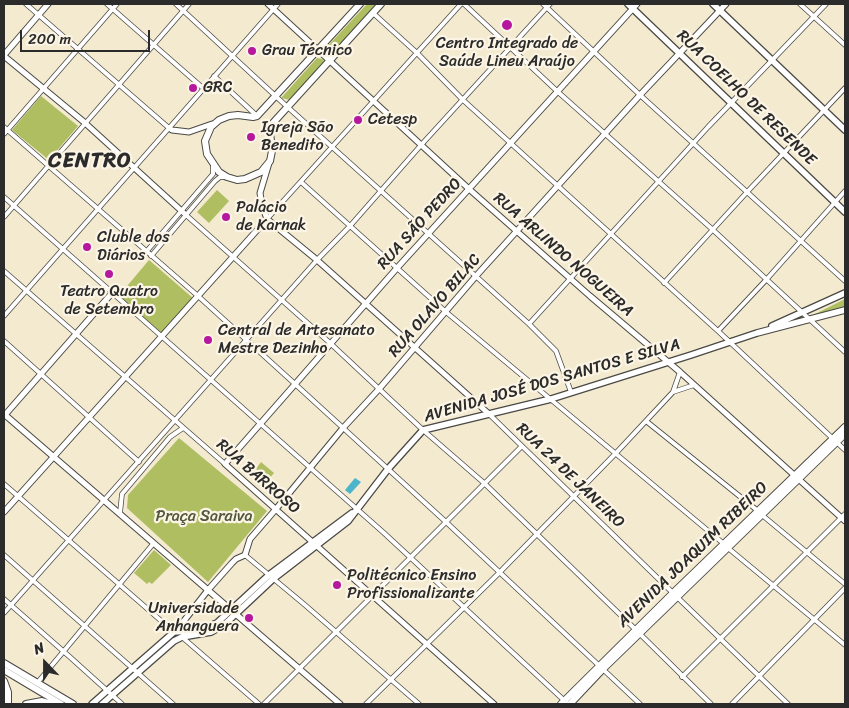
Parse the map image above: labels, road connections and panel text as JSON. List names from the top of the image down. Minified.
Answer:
{"streets":{"main road":["RUA COELHO DE RESENDE","AVENIDA JOSÉ DOS SANTOS E SILVA","AVENIDA JOAQUIM RIBEIRO"],"street":["RUA SÃO PEDRO","RUA ARLINDO NOGUEIRA","RUA OLAVO BILAC","RUA 24 DE JANEIRO","RUA BARROSO"]},"crossings":[["RUA COELHO DE RESENDE","RUA SÃO PEDRO"],["RUA COELHO DE RESENDE","RUA OLAVO BILAC"],["RUA SÃO PEDRO","RUA ARLINDO NOGUEIRA"],["RUA SÃO PEDRO","RUA 24 DE JANEIRO"],["RUA SÃO PEDRO","RUA BARROSO"],["RUA ARLINDO NOGUEIRA","RUA OLAVO BILAC"],["RUA ARLINDO NOGUEIRA","AVENIDA JOSÉ DOS SANTOS E SILVA"],["RUA ARLINDO NOGUEIRA","AVENIDA JOAQUIM RIBEIRO"],["RUA OLAVO BILAC","AVENIDA JOSÉ DOS SANTOS E SILVA"],["RUA OLAVO BILAC","RUA 24 DE JANEIRO"],["RUA OLAVO BILAC","RUA BARROSO"],["AVENIDA JOSÉ DOS SANTOS E SILVA","RUA 24 DE JANEIRO"],["AVENIDA JOSÉ DOS SANTOS E SILVA","RUA BARROSO"],["RUA 24 DE JANEIRO","AVENIDA JOAQUIM RIBEIRO"]],"districts":["CENTRO"],"parks":["Praça Saraiva"],"places":["Centro Integrado de Saúde Lineu Araújo","Grau Técnico","GRC","Cetesp","Igreja São Benedito","Palácio de Karnak","Cluble dos Diários","Teatro Quatro de Setembro","Central de Artesanato Mestre Dezinho","Politécnico Ensino Profissionalizante","Universidade Anhanguera"],"scale_bar":"200 m","north":"top"}
